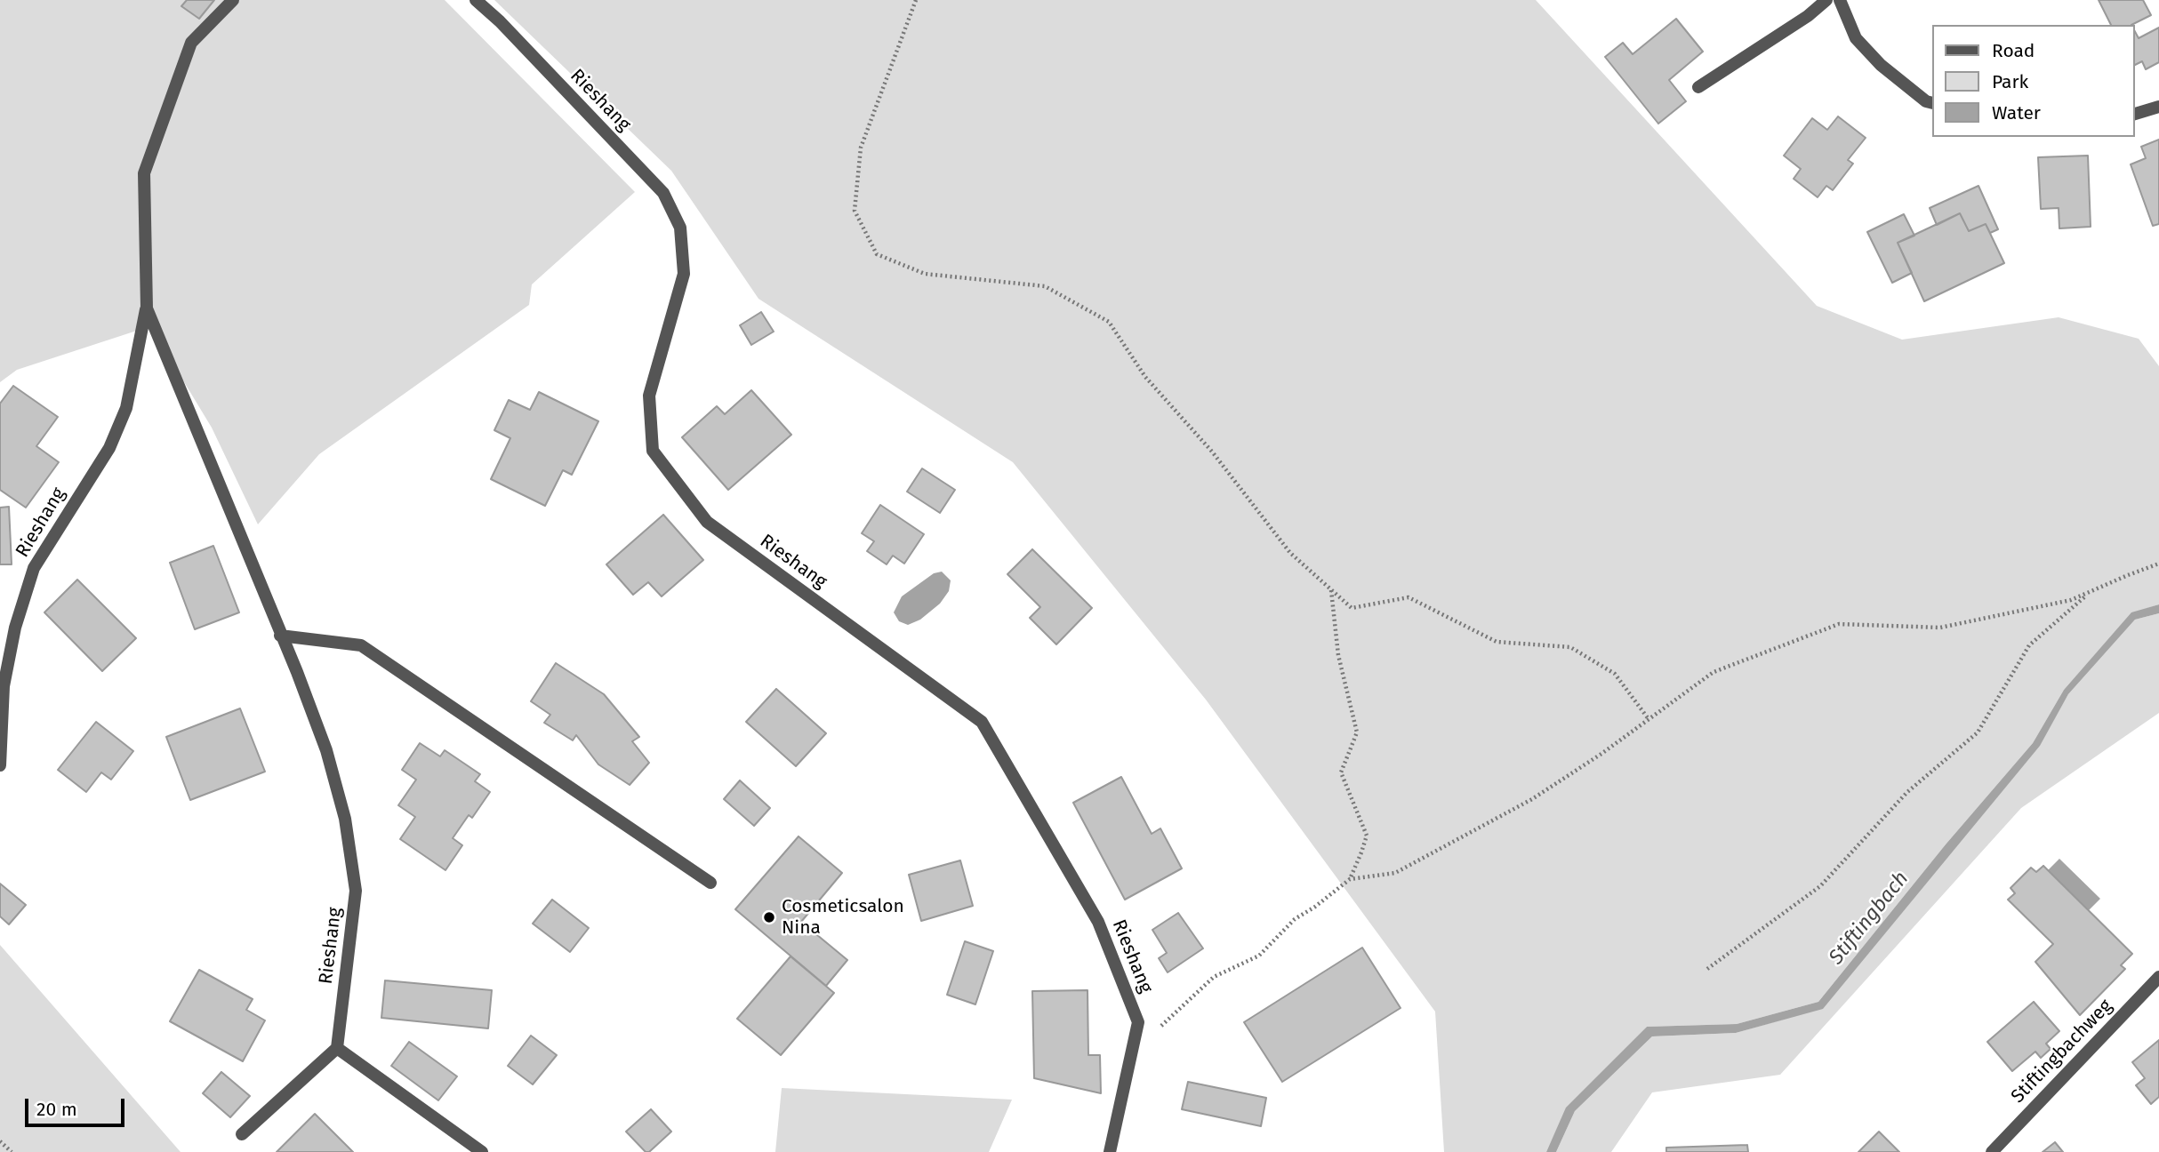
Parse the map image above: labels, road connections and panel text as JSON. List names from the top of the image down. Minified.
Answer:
{"streets":{"street":["Rieshang","Stiftingbachweg"]},"water":["Stiftingbach"],"places":["Cosmeticsalon Nina"],"legend":["Road","Park","Water"],"scale_bar":"20 m"}
